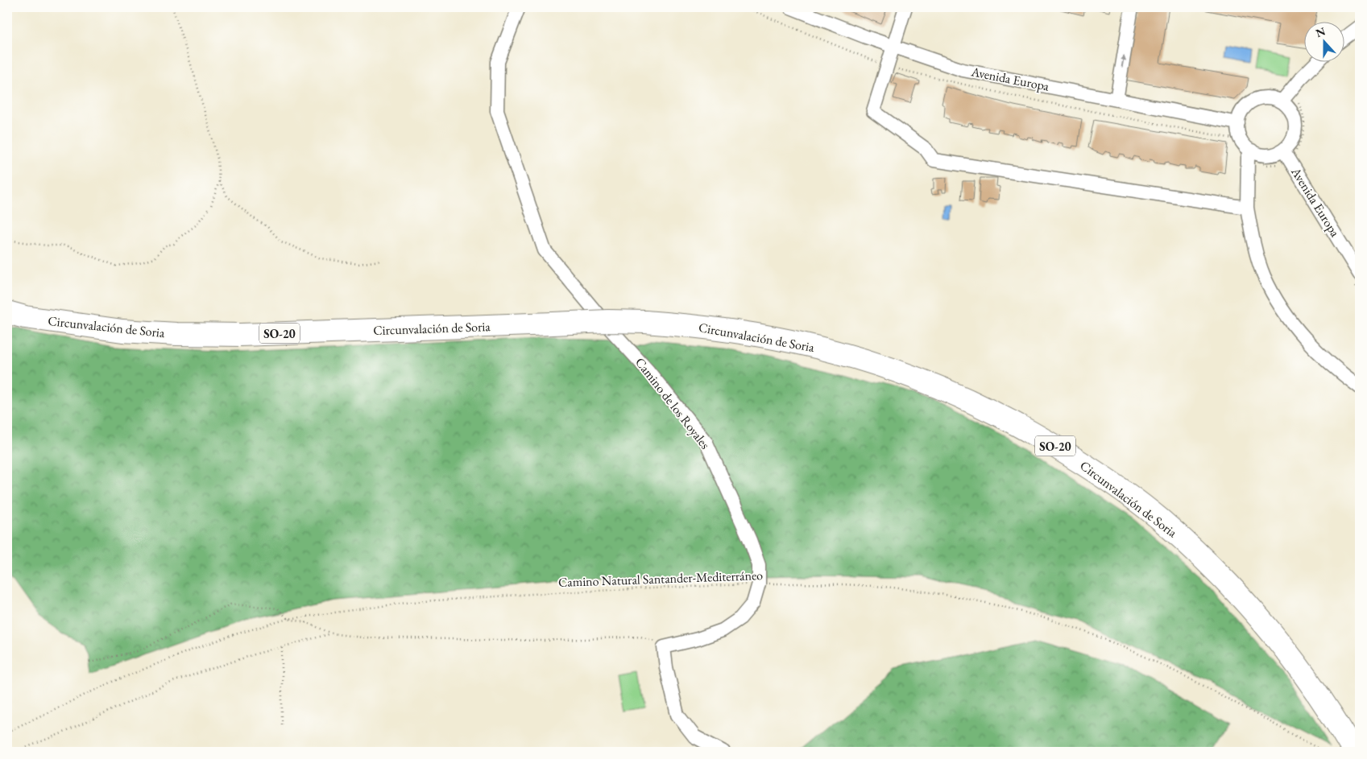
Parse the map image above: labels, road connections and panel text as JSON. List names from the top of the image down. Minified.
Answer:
{"streets":{"highway":["Circunvalación de Soria","SO-20"],"street":["Avenida Europa","Camino de los Royales"],"path":["Camino Natural Santander-Mediterráneo"]},"crossings":[["Camino de los Royales","Camino Natural Santander-Mediterráneo"]],"north":"top"}
